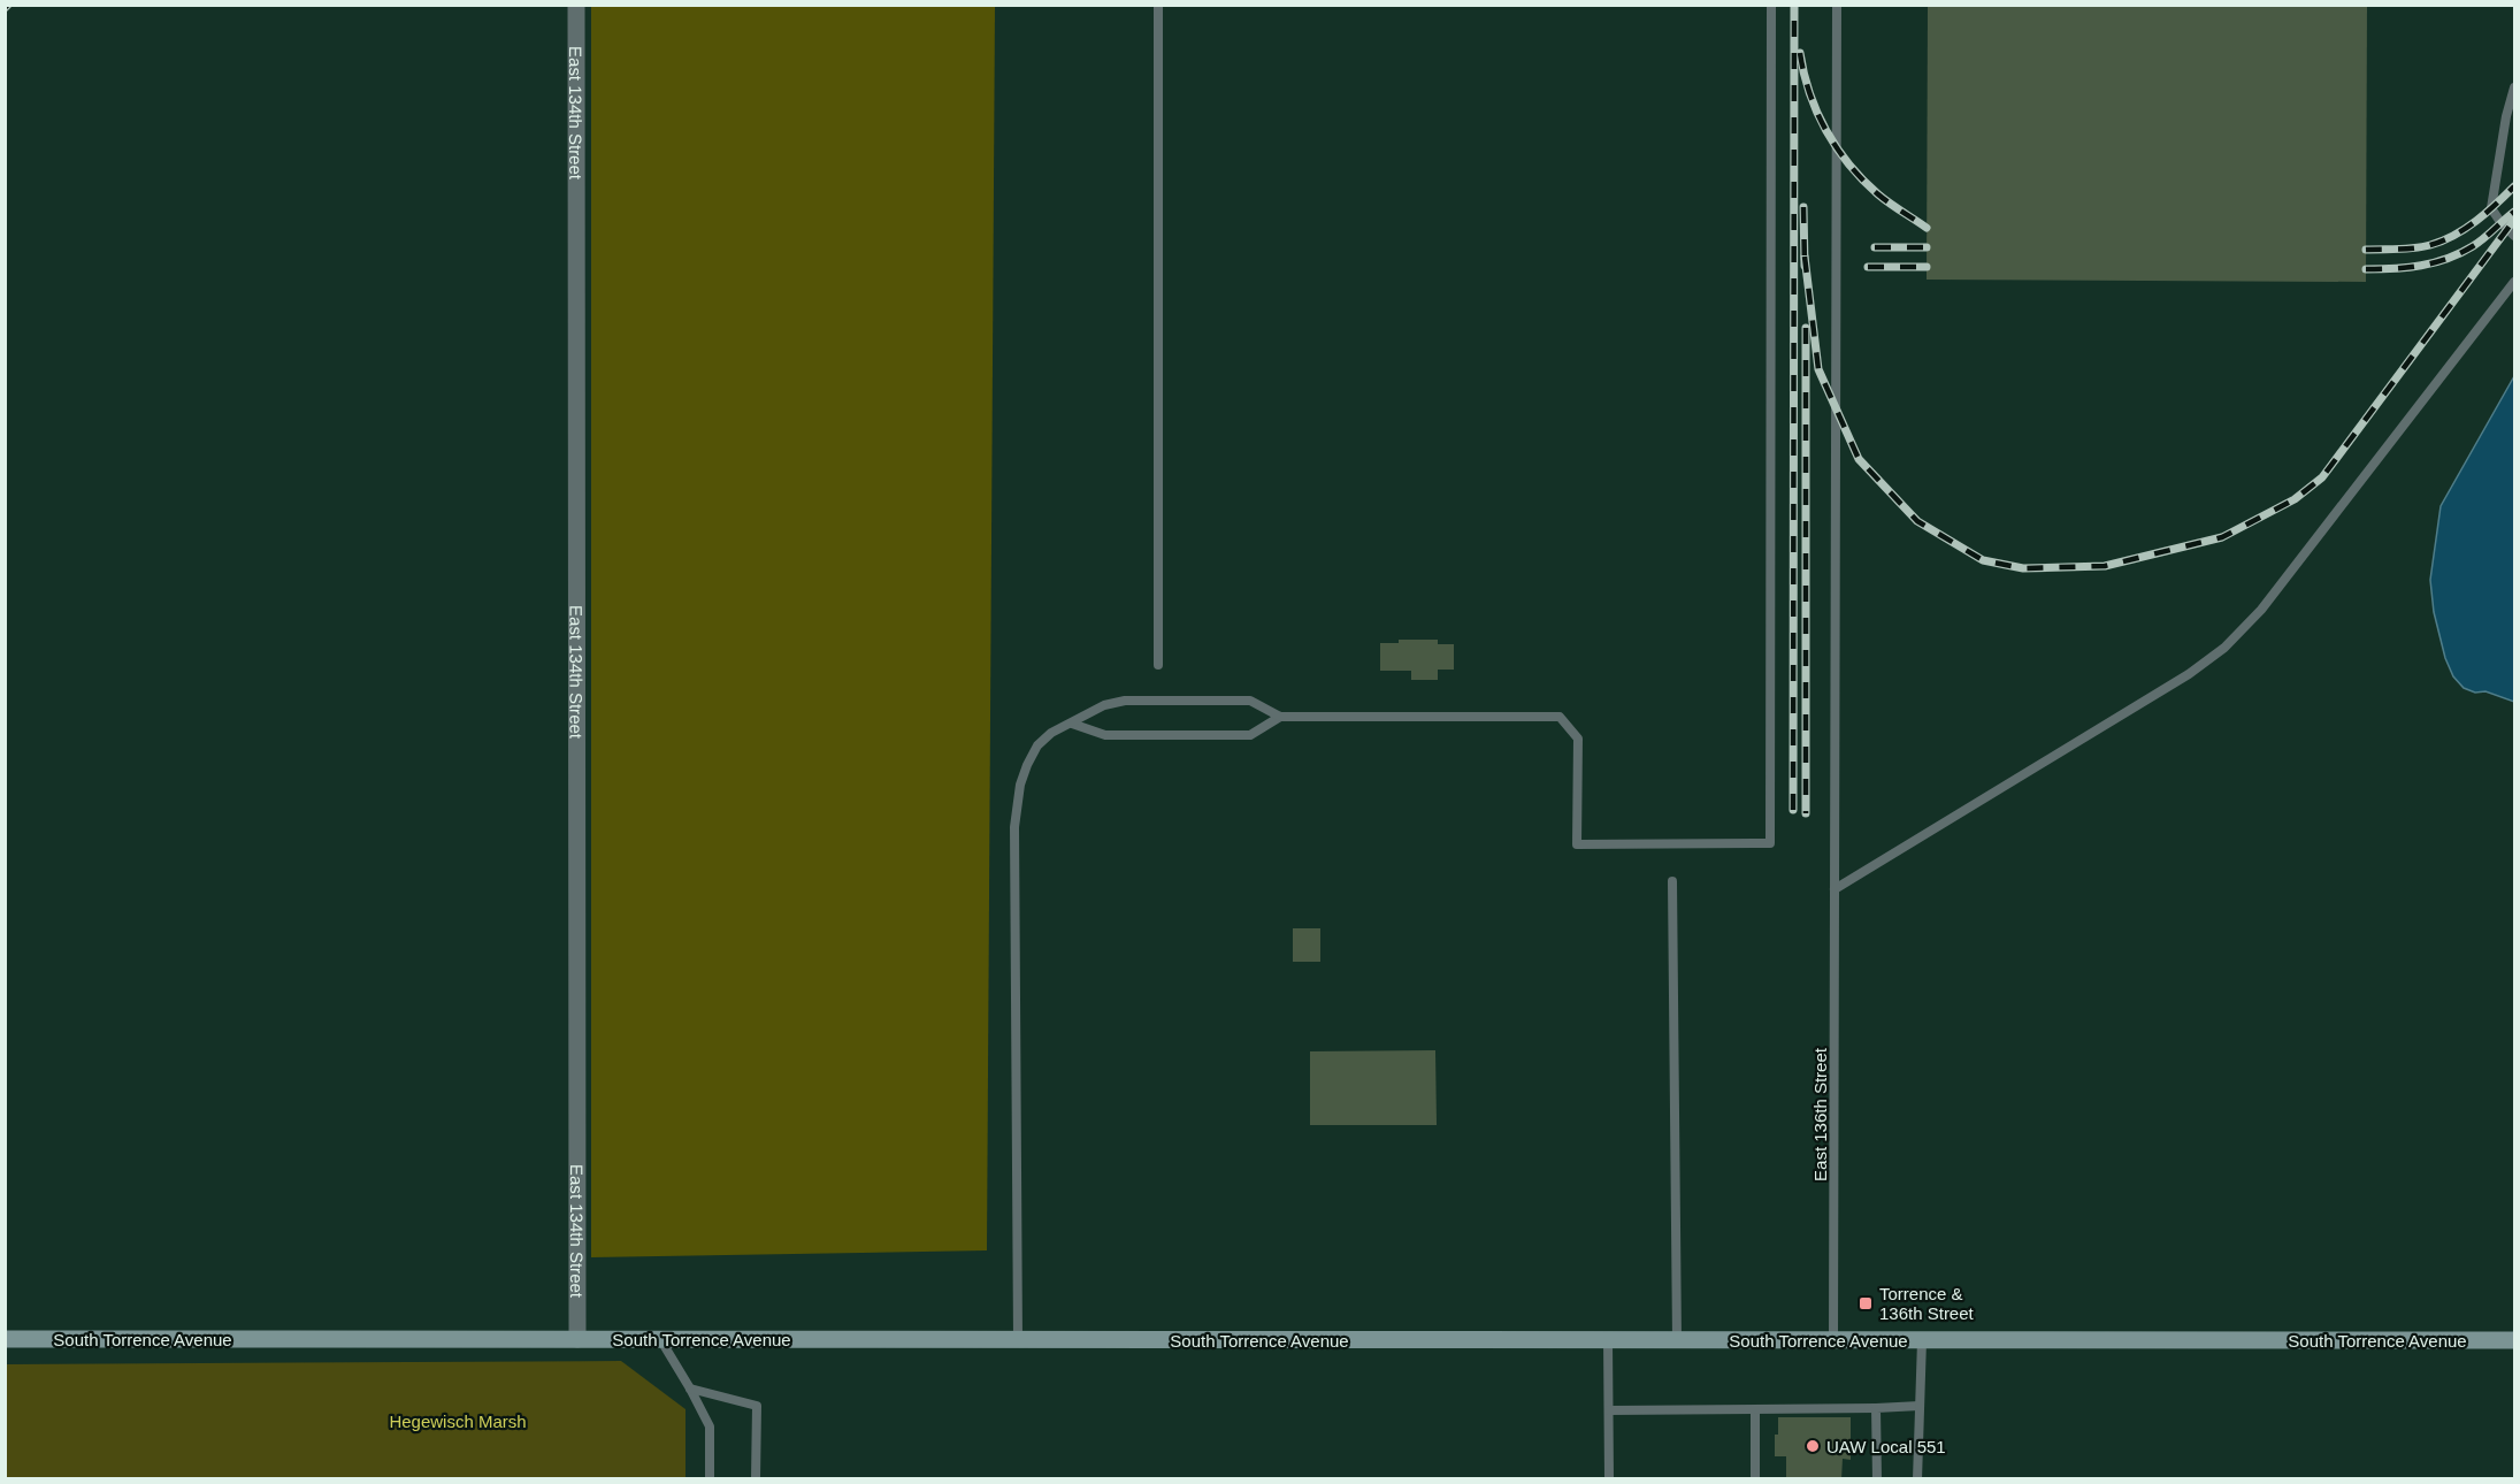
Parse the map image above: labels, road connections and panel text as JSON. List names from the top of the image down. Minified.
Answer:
{"streets":{"main road":["South Torrence Avenue"],"street":["East 134th Street"],"lane":["East 136th Street"]},"crossings":[["East 134th Street","South Torrence Avenue"],["East 136th Street","South Torrence Avenue"]],"parks":["Hegewisch Marsh"],"places":{"transit":["Torrence & 136th Street"],"other":["UAW Local 551"]}}
